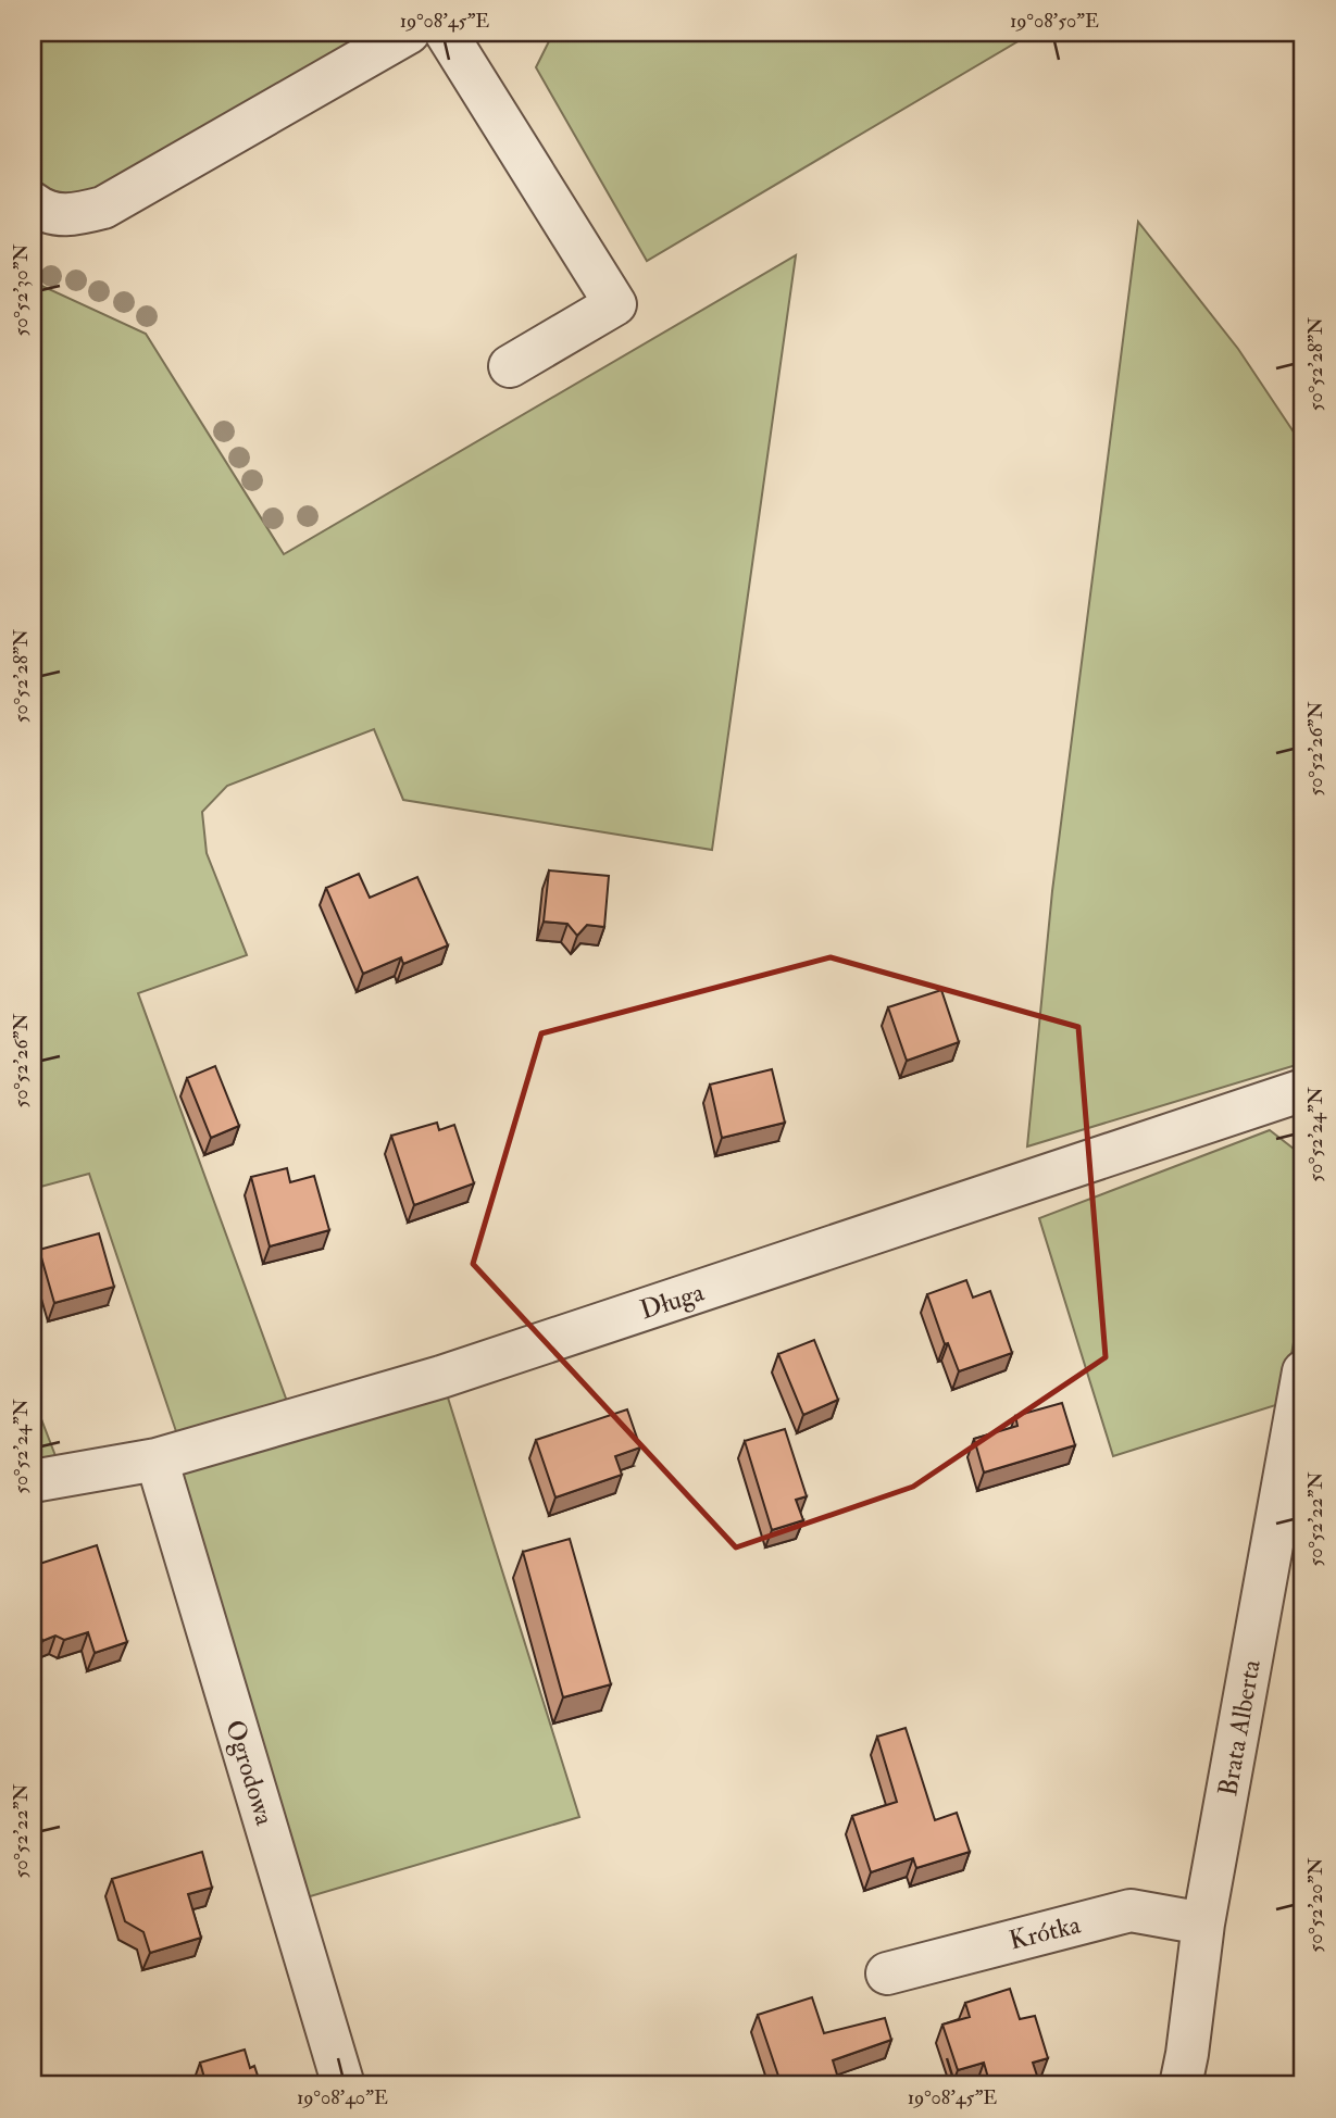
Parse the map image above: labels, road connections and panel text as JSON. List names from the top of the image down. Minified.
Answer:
{"streets":{"street":["Długa","Brata Alberta","Ogrodowa","Krótka"]},"crossings":[["Długa","Ogrodowa"],["Brata Alberta","Krótka"]],"coordinates":["19°08'45\"E","19°08'50\"E","50°52'30\"N","50°52'28\"N","50°52'26\"N","50°52'24\"N","50°52'22\"N","50°52'20\"N","19°08'40\"E"]}
